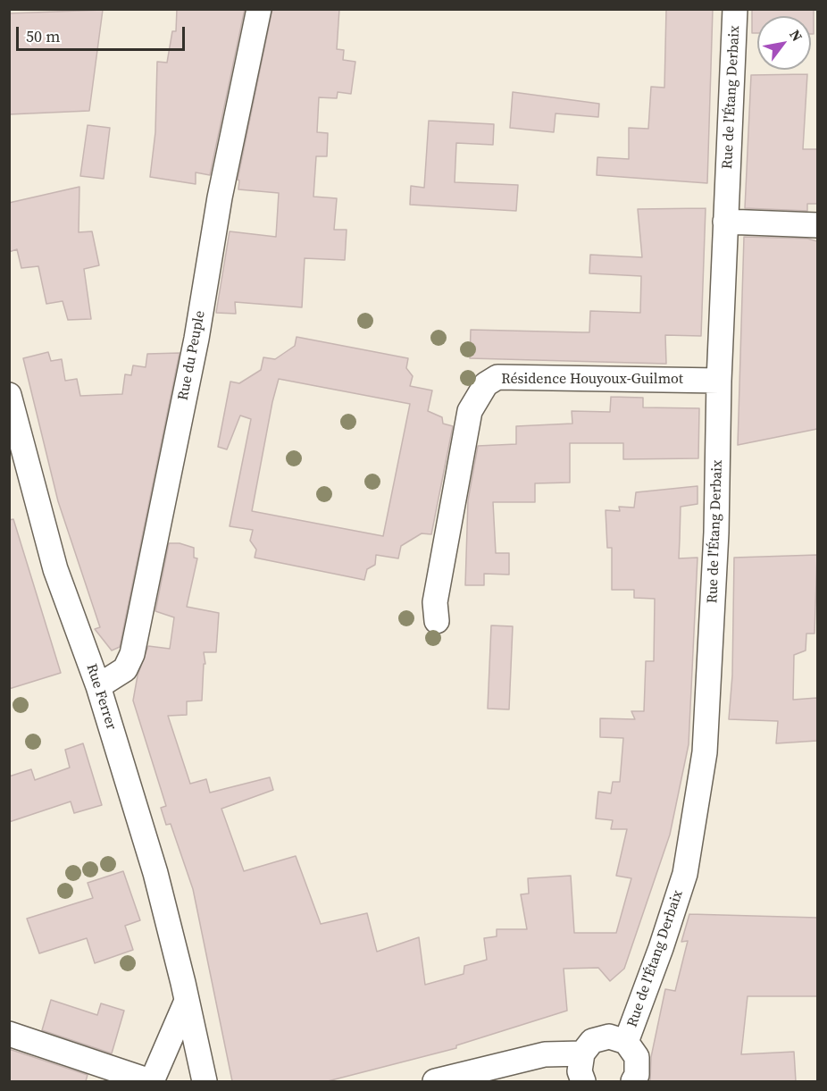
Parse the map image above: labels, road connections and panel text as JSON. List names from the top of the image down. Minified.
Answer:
{"streets":{"street":["Rue de l'Étang Derbaix","Rue du Peuple","Résidence Houyoux-Guilmot","Rue Ferrer"]},"crossings":[["Rue de l'Étang Derbaix","Résidence Houyoux-Guilmot"],["Rue du Peuple","Rue Ferrer"]],"scale_bar":"50 m","north":"top right"}
